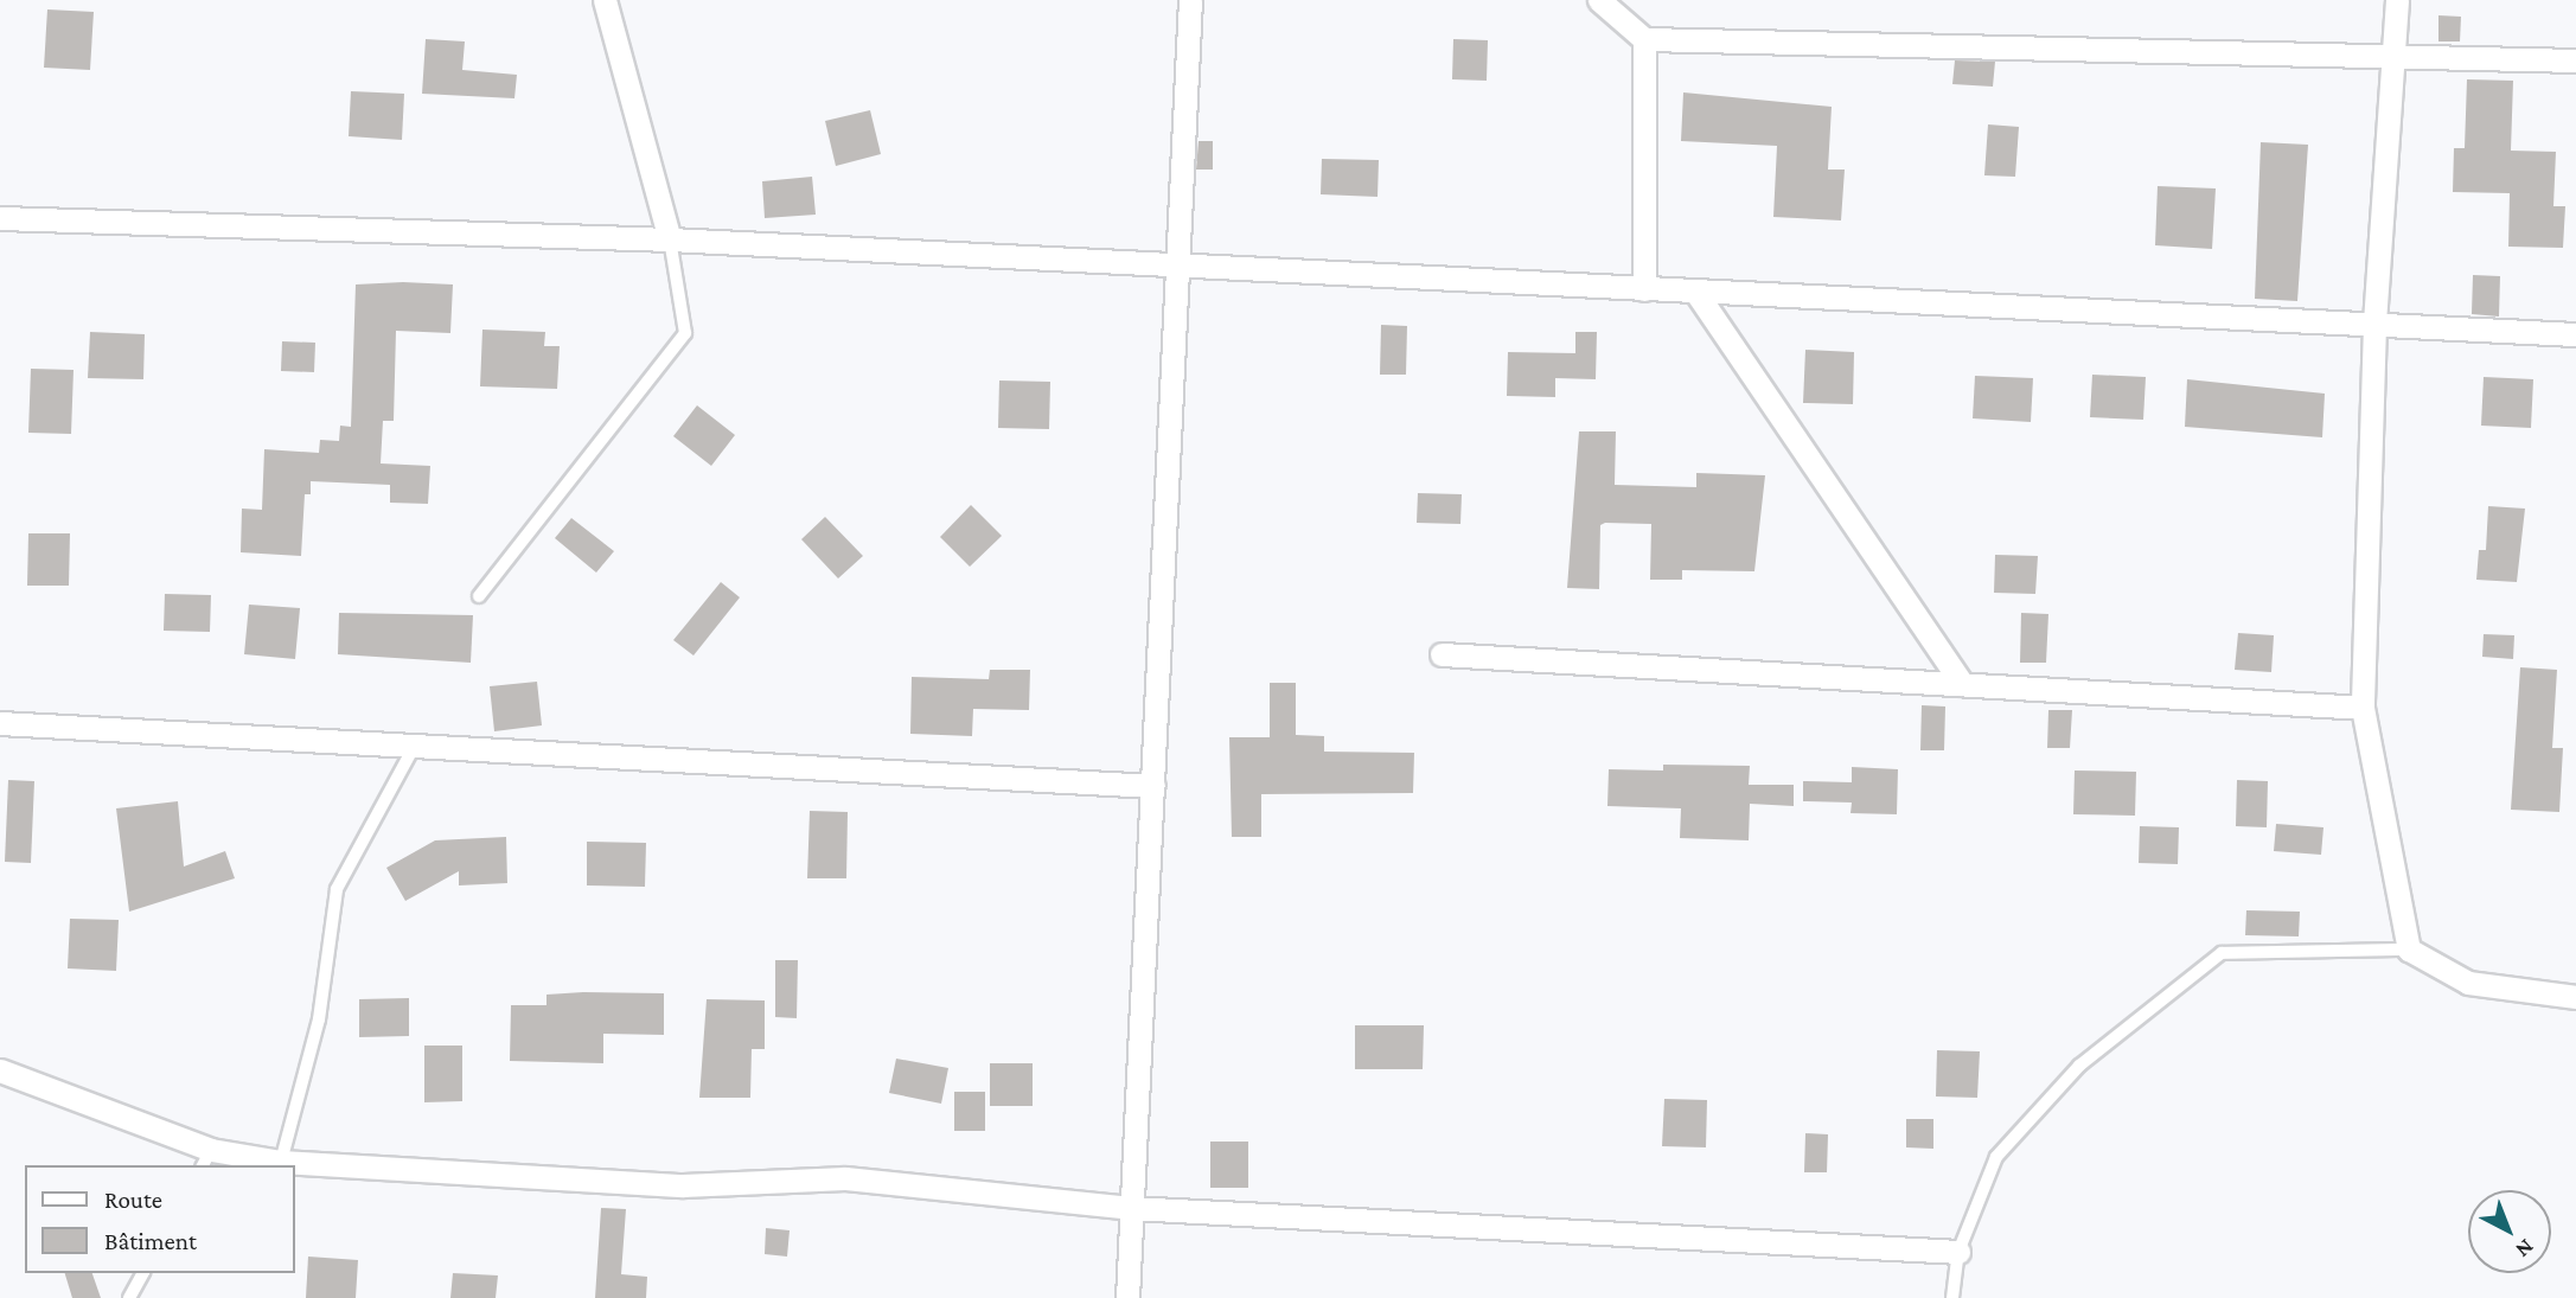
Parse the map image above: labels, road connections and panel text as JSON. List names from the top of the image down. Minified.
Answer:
{"legend":["Route","Bâtiment"],"north":"bottom right"}
